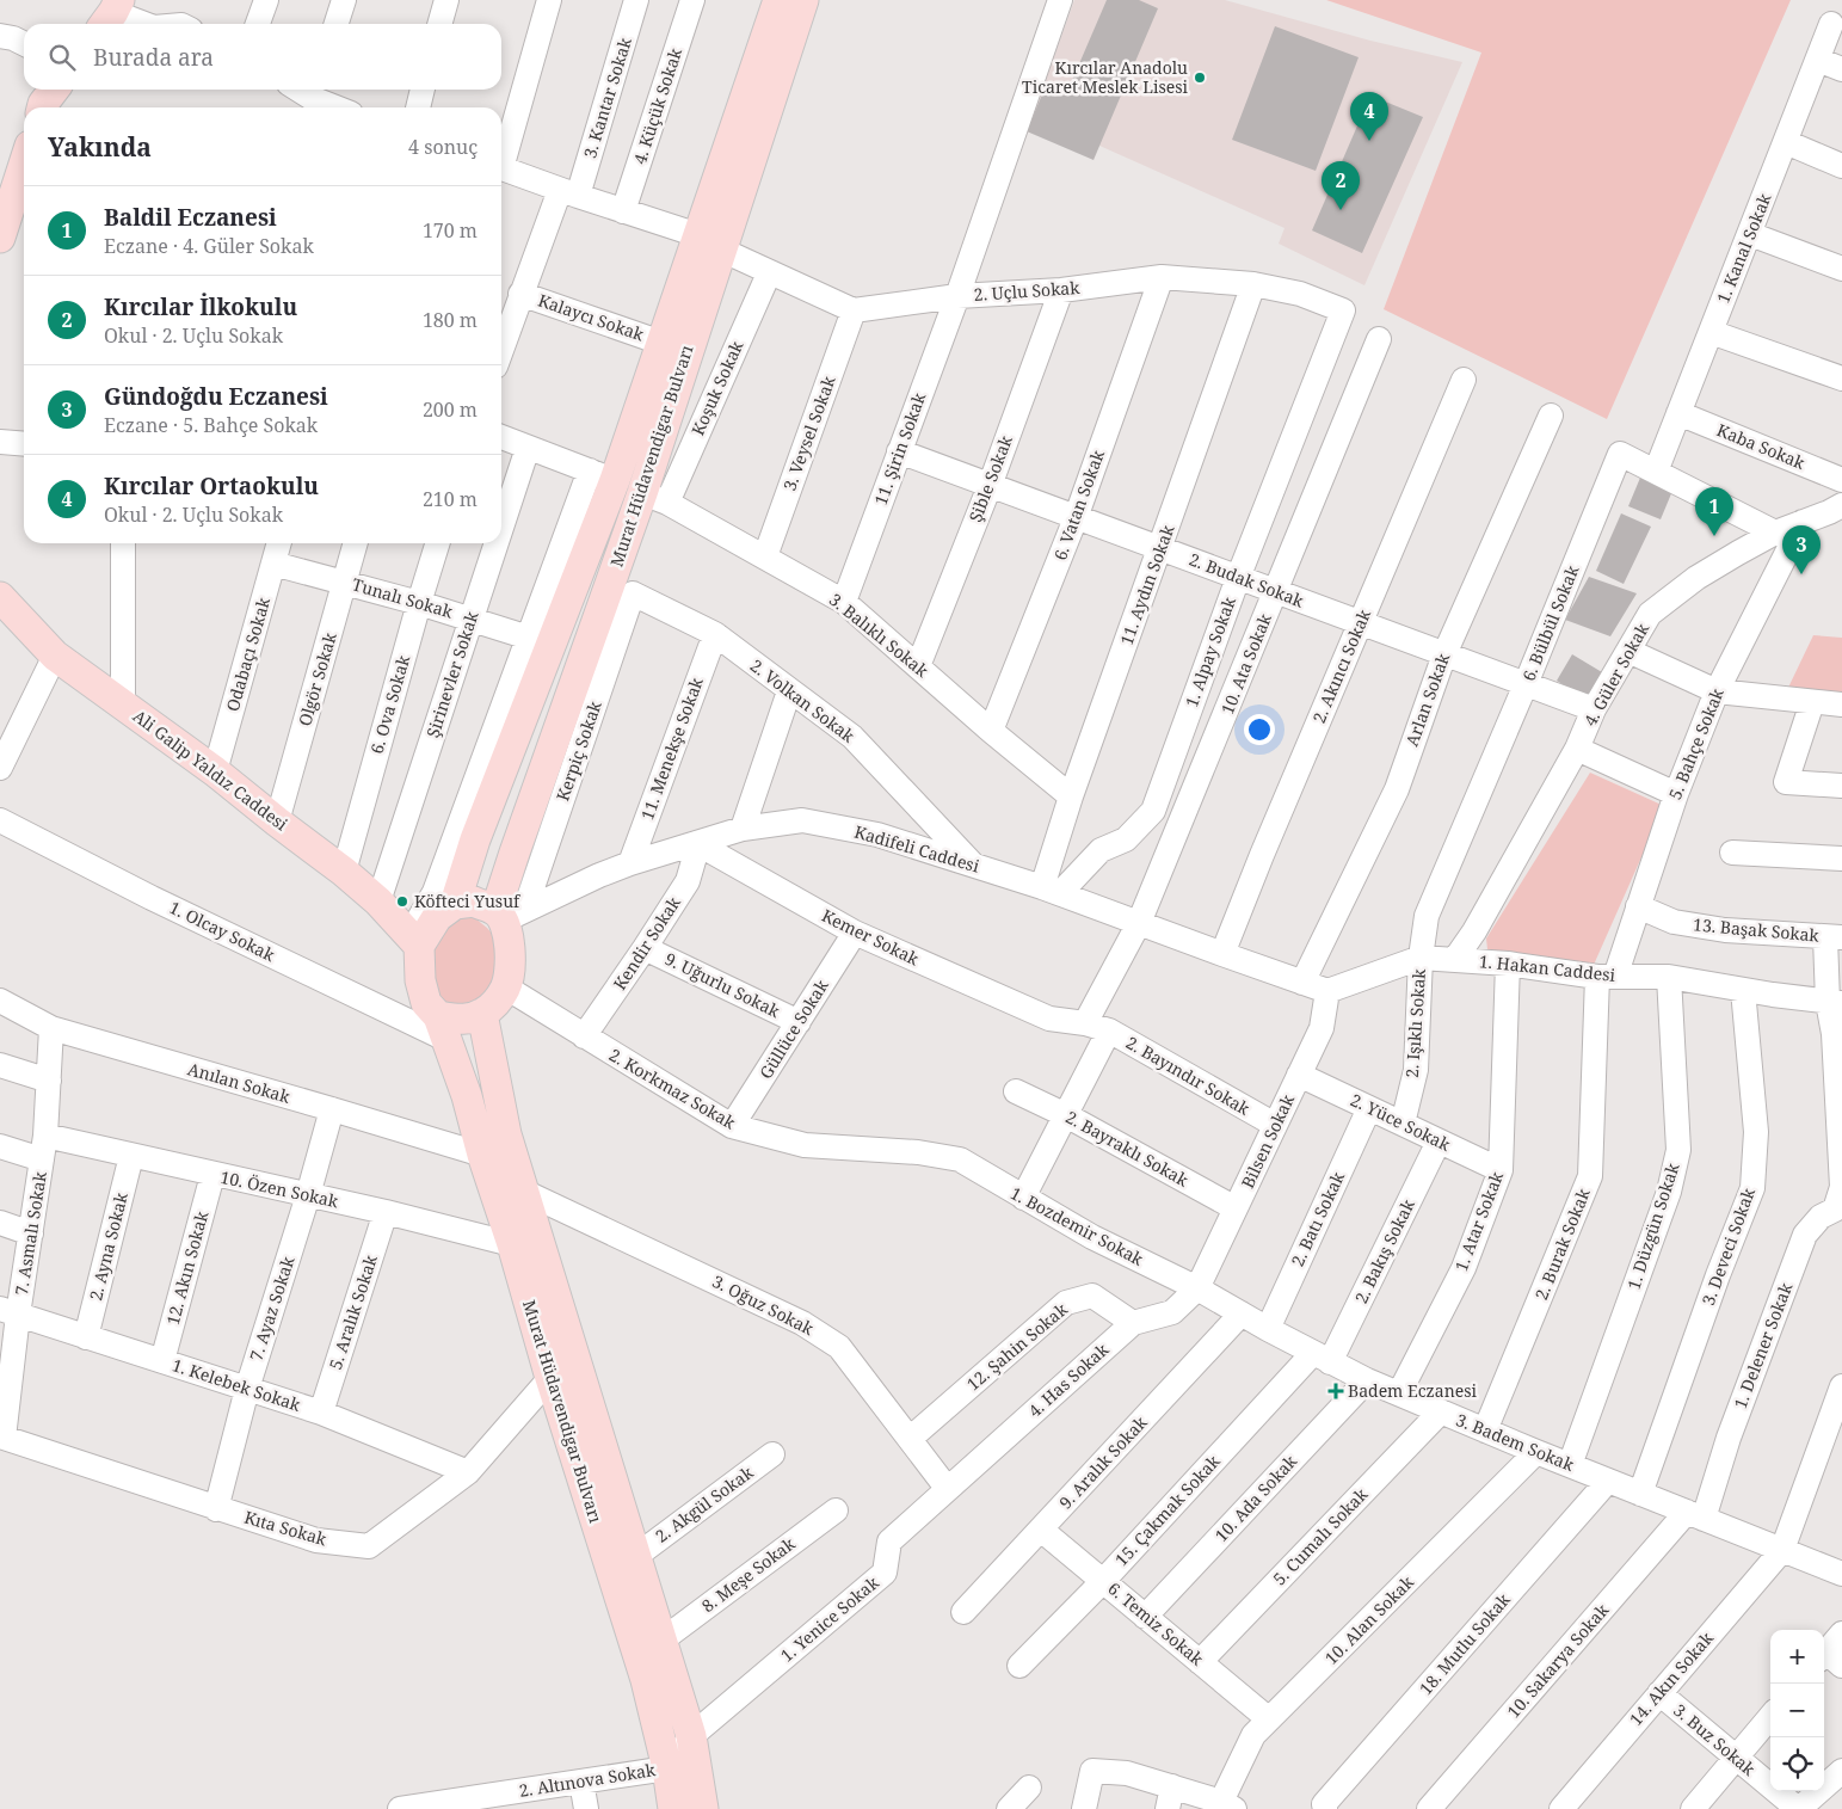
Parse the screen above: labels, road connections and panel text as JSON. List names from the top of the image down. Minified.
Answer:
{"streets":{"main road":["Murat Hüdavendigar Bulvarı","Ali Galip Yaldız Caddesi"],"street":["3. Kantar Sokak","4. Küçük Sokak","1. Kanal Sokak","2. Uçlu Sokak","Kalaycı Sokak","Koşuk Sokak","3. Veysel Sokak","Kaba Sokak","11. Şirin Sokak","Şible Sokak","6. Vatan Sokak","2. Budak Sokak","11. Aydın Sokak","Tunalı Sokak","6. Bülbül Sokak","3. Balıklı Sokak","1. Alpay Sokak","Odabaçı Sokak","10. Ata Sokak","2. Akıncı Sokak","Şirinevler Sokak","4. Güler Sokak","Olgör Sokak","Arlan Sokak","2. Volkan Sokak","6. Ova Sokak","5. Bahçe Sokak","11. Menekşe Sokak","Kerpiç Sokak","Kadifeli Caddesi","13. Başak Sokak","1. Olcay Sokak","Kemer Sokak","Kendir Sokak","1. Hakan Caddesi","9. Uğurlu Sokak","2. Işıklı Sokak","Güllüce Sokak","2. Bayındır Sokak","Anılan Sokak","2. Korkmaz Sokak","2. Yüce Sokak","Bilsen Sokak","2. Bayraklı Sokak","10. Özen Sokak","2. Batı Sokak","1. Atar Sokak","1. Bozdemir Sokak","1. Düzgün Sokak","7. Asmalı Sokak","2. Burak Sokak","2. Ayna Sokak","3. Deveci Sokak","2. Bakış Sokak","12. Akın Sokak","3. Oğuz Sokak","7. Ayaz Sokak","5. Aralık Sokak","1. Delener Sokak","12. Şahin Sokak","4. Has Sokak","1. Kelebek Sokak","3. Badem Sokak","9. Aralık Sokak","10. Ada Sokak","2. Akgül Sokak","15. Çakmak Sokak","Kıta Sokak","5. Cumalı Sokak","8. Meşe Sokak","1. Yenice Sokak","10. Alan Sokak","6. Temiz Sokak","18. Mutlu Sokak","10. Sakarya Sokak","14. Akın Sokak","3. Buz Sokak","2. Altınova Sokak"]},"crossings":[["1. Kanal Sokak","Kaba Sokak"],["1. Kanal Sokak","6. Bülbül Sokak"],["2. Uçlu Sokak","3. Veysel Sokak"],["2. Uçlu Sokak","11. Şirin Sokak"],["2. Uçlu Sokak","Şible Sokak"],["2. Uçlu Sokak","6. Vatan Sokak"],["2. Uçlu Sokak","11. Aydın Sokak"],["2. Uçlu Sokak","1. Alpay Sokak"],["Kalaycı Sokak","Murat Hüdavendigar Bulvarı"],["Koşuk Sokak","Murat Hüdavendigar Bulvarı"],["Koşuk Sokak","3. Balıklı Sokak"],["3. Veysel Sokak","3. Balıklı Sokak"],["11. Şirin Sokak","2. Budak Sokak"],["11. Şirin Sokak","3. Balıklı Sokak"],["Murat Hüdavendigar Bulvarı","3. Balıklı Sokak"],["Murat Hüdavendigar Bulvarı","Kerpiç Sokak"],["Murat Hüdavendigar Bulvarı","Ali Galip Yaldız Caddesi"],["Murat Hüdavendigar Bulvarı","Kadifeli Caddesi"],["Murat Hüdavendigar Bulvarı","1. Olcay Sokak"],["Murat Hüdavendigar Bulvarı","Anılan Sokak"],["Murat Hüdavendigar Bulvarı","2. Korkmaz Sokak"],["Murat Hüdavendigar Bulvarı","10. Özen Sokak"],["Murat Hüdavendigar Bulvarı","3. Oğuz Sokak"],["Murat Hüdavendigar Bulvarı","2. Akgül Sokak"],["Murat Hüdavendigar Bulvarı","Kıta Sokak"],["Murat Hüdavendigar Bulvarı","8. Meşe Sokak"],["Murat Hüdavendigar Bulvarı","1. Yenice Sokak"],["Murat Hüdavendigar Bulvarı","2. Altınova Sokak"],["Şible Sokak","2. Budak Sokak"],["Şible Sokak","3. Balıklı Sokak"],["6. Vatan Sokak","2. Budak Sokak"],["6. Vatan Sokak","3. Balıklı Sokak"],["2. Budak Sokak","11. Aydın Sokak"],["2. Budak Sokak","6. Bülbül Sokak"],["2. Budak Sokak","1. Alpay Sokak"],["2. Budak Sokak","10. Ata Sokak"],["2. Budak Sokak","2. Akıncı Sokak"],["2. Budak Sokak","4. Güler Sokak"],["2. Budak Sokak","Arlan Sokak"],["11. Aydın Sokak","3. Balıklı Sokak"],["11. Aydın Sokak","1. Alpay Sokak"],["11. Aydın Sokak","Kadifeli Caddesi"],["Tunalı Sokak","Odabaçı Sokak"],["Tunalı Sokak","Şirinevler Sokak"],["Tunalı Sokak","Olgör Sokak"],["Tunalı Sokak","6. Ova Sokak"],["6. Bülbül Sokak","4. Güler Sokak"],["6. Bülbül Sokak","1. Hakan Caddesi"],["6. Bülbül Sokak","2. Işıklı Sokak"],["1. Alpay Sokak","Kadifeli Caddesi"],["Odabaçı Sokak","Ali Galip Yaldız Caddesi"],["10. Ata Sokak","Kadifeli Caddesi"],["10. Ata Sokak","Kemer Sokak"],["2. Akıncı Sokak","Kadifeli Caddesi"],["Şirinevler Sokak","Ali Galip Yaldız Caddesi"],["4. Güler Sokak","5. Bahçe Sokak"],["4. Güler Sokak","1. Hakan Caddesi"],["Olgör Sokak","Ali Galip Yaldız Caddesi"],["Arlan Sokak","Kadifeli Caddesi"],["2. Volkan Sokak","11. Menekşe Sokak"],["2. Volkan Sokak","Kerpiç Sokak"],["2. Volkan Sokak","Kadifeli Caddesi"],["6. Ova Sokak","Ali Galip Yaldız Caddesi"],["5. Bahçe Sokak","13. Başak Sokak"],["5. Bahçe Sokak","1. Hakan Caddesi"],["5. Bahçe Sokak","2. Burak Sokak"],["11. Menekşe Sokak","Kadifeli Caddesi"],["Kerpiç Sokak","Ali Galip Yaldız Caddesi"],["Kerpiç Sokak","Kadifeli Caddesi"],["Kerpiç Sokak","1. Olcay Sokak"],["Kerpiç Sokak","2. Korkmaz Sokak"],["Ali Galip Yaldız Caddesi","Kadifeli Caddesi"],["Ali Galip Yaldız Caddesi","1. Olcay Sokak"],["Ali Galip Yaldız Caddesi","2. Korkmaz Sokak"],["Kadifeli Caddesi","1. Olcay Sokak"],["Kadifeli Caddesi","Kemer Sokak"],["Kadifeli Caddesi","Kendir Sokak"],["Kadifeli Caddesi","1. Hakan Caddesi"],["Kadifeli Caddesi","2. Korkmaz Sokak"],["Kadifeli Caddesi","Bilsen Sokak"],["1. Olcay Sokak","2. Korkmaz Sokak"],["Kemer Sokak","Kendir Sokak"],["Kemer Sokak","Güllüce Sokak"],["Kemer Sokak","2. Bayındır Sokak"],["Kendir Sokak","9. Uğurlu Sokak"],["Kendir Sokak","2. Korkmaz Sokak"],["1. Hakan Caddesi","2. Işıklı Sokak"],["1. Hakan Caddesi","Bilsen Sokak"],["1. Hakan Caddesi","1. Atar Sokak"],["1. Hakan Caddesi","1. Düzgün Sokak"],["1. Hakan Caddesi","2. Burak Sokak"],["1. Hakan Caddesi","3. Deveci Sokak"],["9. Uğurlu Sokak","Güllüce Sokak"],["2. Işıklı Sokak","2. Yüce Sokak"],["Güllüce Sokak","2. Korkmaz Sokak"],["2. Bayındır Sokak","Bilsen Sokak"],["2. Bayındır Sokak","2. Bayraklı Sokak"],["2. Bayındır Sokak","1. Bozdemir Sokak"],["Anılan Sokak","7. Asmalı Sokak"],["Anılan Sokak","7. Ayaz Sokak"],["2. Korkmaz Sokak","1. Bozdemir Sokak"],["2. Yüce Sokak","Bilsen Sokak"],["2. Yüce Sokak","2. Batı Sokak"],["2. Yüce Sokak","1. Atar Sokak"],["2. Yüce Sokak","2. Bakış Sokak"],["Bilsen Sokak","2. Bayraklı Sokak"],["Bilsen Sokak","1. Bozdemir Sokak"],["Bilsen Sokak","4. Has Sokak"],["Bilsen Sokak","3. Badem Sokak"],["10. Özen Sokak","7. Asmalı Sokak"],["10. Özen Sokak","2. Ayna Sokak"],["10. Özen Sokak","12. Akın Sokak"],["10. Özen Sokak","7. Ayaz Sokak"],["10. Özen Sokak","5. Aralık Sokak"],["2. Batı Sokak","3. Badem Sokak"],["1. Atar Sokak","3. Badem Sokak"],["1. Bozdemir Sokak","4. Has Sokak"],["1. Bozdemir Sokak","3. Badem Sokak"],["1. Düzgün Sokak","3. Badem Sokak"],["7. Asmalı Sokak","1. Kelebek Sokak"],["7. Asmalı Sokak","Kıta Sokak"],["2. Burak Sokak","3. Badem Sokak"],["2. Ayna Sokak","1. Kelebek Sokak"],["3. Deveci Sokak","3. Badem Sokak"],["2. Bakış Sokak","3. Badem Sokak"],["2. Bakış Sokak","15. Çakmak Sokak"],["12. Akın Sokak","1. Kelebek Sokak"],["3. Oğuz Sokak","12. Şahin Sokak"],["3. Oğuz Sokak","4. Has Sokak"],["3. Oğuz Sokak","1. Yenice Sokak"],["7. Ayaz Sokak","1. Kelebek Sokak"],["7. Ayaz Sokak","Kıta Sokak"],["5. Aralık Sokak","1. Kelebek Sokak"],["1. Delener Sokak","3. Badem Sokak"],["1. Delener Sokak","10. Sakarya Sokak"],["12. Şahin Sokak","4. Has Sokak"],["4. Has Sokak","3. Badem Sokak"],["4. Has Sokak","1. Yenice Sokak"],["1. Kelebek Sokak","Kıta Sokak"],["3. Badem Sokak","9. Aralık Sokak"],["3. Badem Sokak","10. Ada Sokak"],["3. Badem Sokak","15. Çakmak Sokak"],["3. Badem Sokak","5. Cumalı Sokak"],["3. Badem Sokak","10. Alan Sokak"],["3. Badem Sokak","18. Mutlu Sokak"],["3. Badem Sokak","10. Sakarya Sokak"],["3. Badem Sokak","14. Akın Sokak"],["9. Aralık Sokak","6. Temiz Sokak"],["10. Ada Sokak","6. Temiz Sokak"],["15. Çakmak Sokak","6. Temiz Sokak"],["5. Cumalı Sokak","6. Temiz Sokak"],["1. Yenice Sokak","2. Altınova Sokak"],["10. Alan Sokak","6. Temiz Sokak"],["14. Akın Sokak","3. Buz Sokak"]],"places":{"other":["Kırcılar Anadolu Ticaret Meslek Lisesi","Köfteci Yusuf"],"health":["Badem Eczanesi"]},"page":{"search":"Burada ara","pins":["4","2","1","3"],"heading":["Yakında","4 sonuç"],"list":[{"mark":"1","name":"Baldil Eczanesi","note":"Eczane · 4. Güler Sokak","value":"170 m"},{"mark":"2","name":"Kırcılar İlkokulu","note":"Okul · 2. Uçlu Sokak","value":"180 m"},{"mark":"3","name":"Gündoğdu Eczanesi","note":"Eczane · 5. Bahçe Sokak","value":"200 m"},{"mark":"4","name":"Kırcılar Ortaokulu","note":"Okul · 2. Uçlu Sokak","value":"210 m"}],"map_buttons":["+","−"]}}
